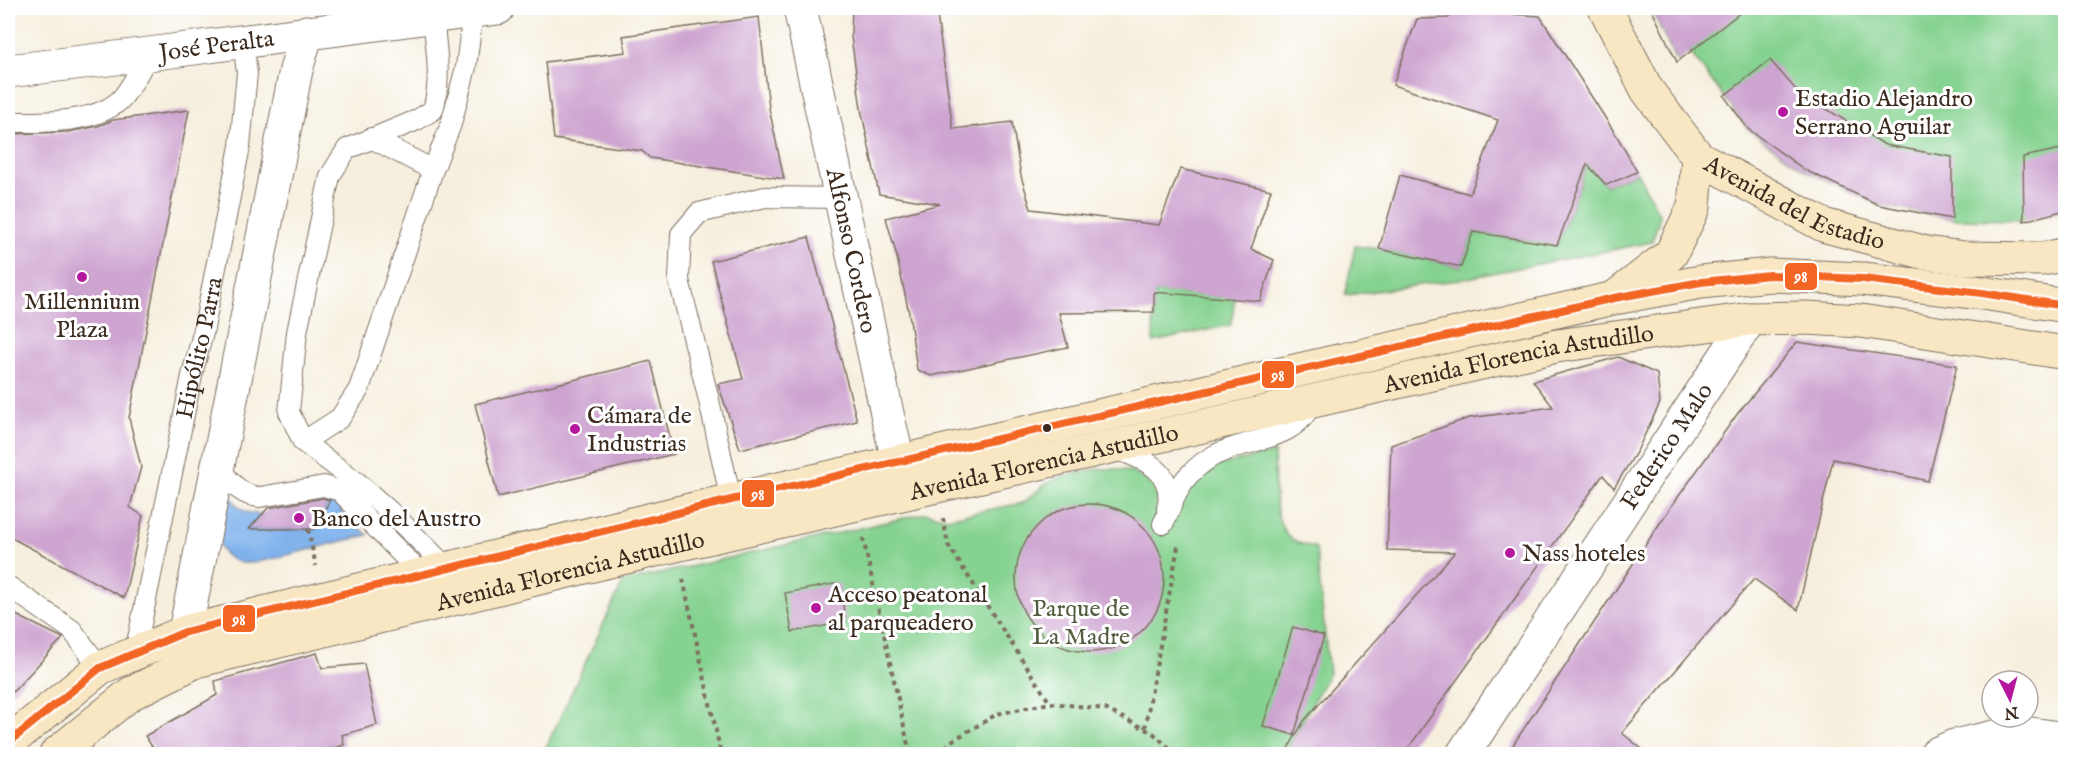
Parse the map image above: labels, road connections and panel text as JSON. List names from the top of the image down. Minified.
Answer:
{"streets":{"main road":["Avenida del Estadio","Avenida Florencia Astudillo"],"street":["José Peralta","Alfonso Cordero","Hipólito Parra","Federico Malo"]},"crossings":[["José Peralta","Hipólito Parra"],["Alfonso Cordero","Avenida Florencia Astudillo"],["Hipólito Parra","Avenida Florencia Astudillo"],["Avenida Florencia Astudillo","Federico Malo"]],"parks":["Parque de La Madre"],"places":["Estadio Alejandro Serrano Aguilar","Millennium Plaza","Cámara de Industrias","Banco del Austro","Nass hoteles","Acceso peatonal al parqueadero"],"lines":["transit line 98"],"north":"bottom"}
